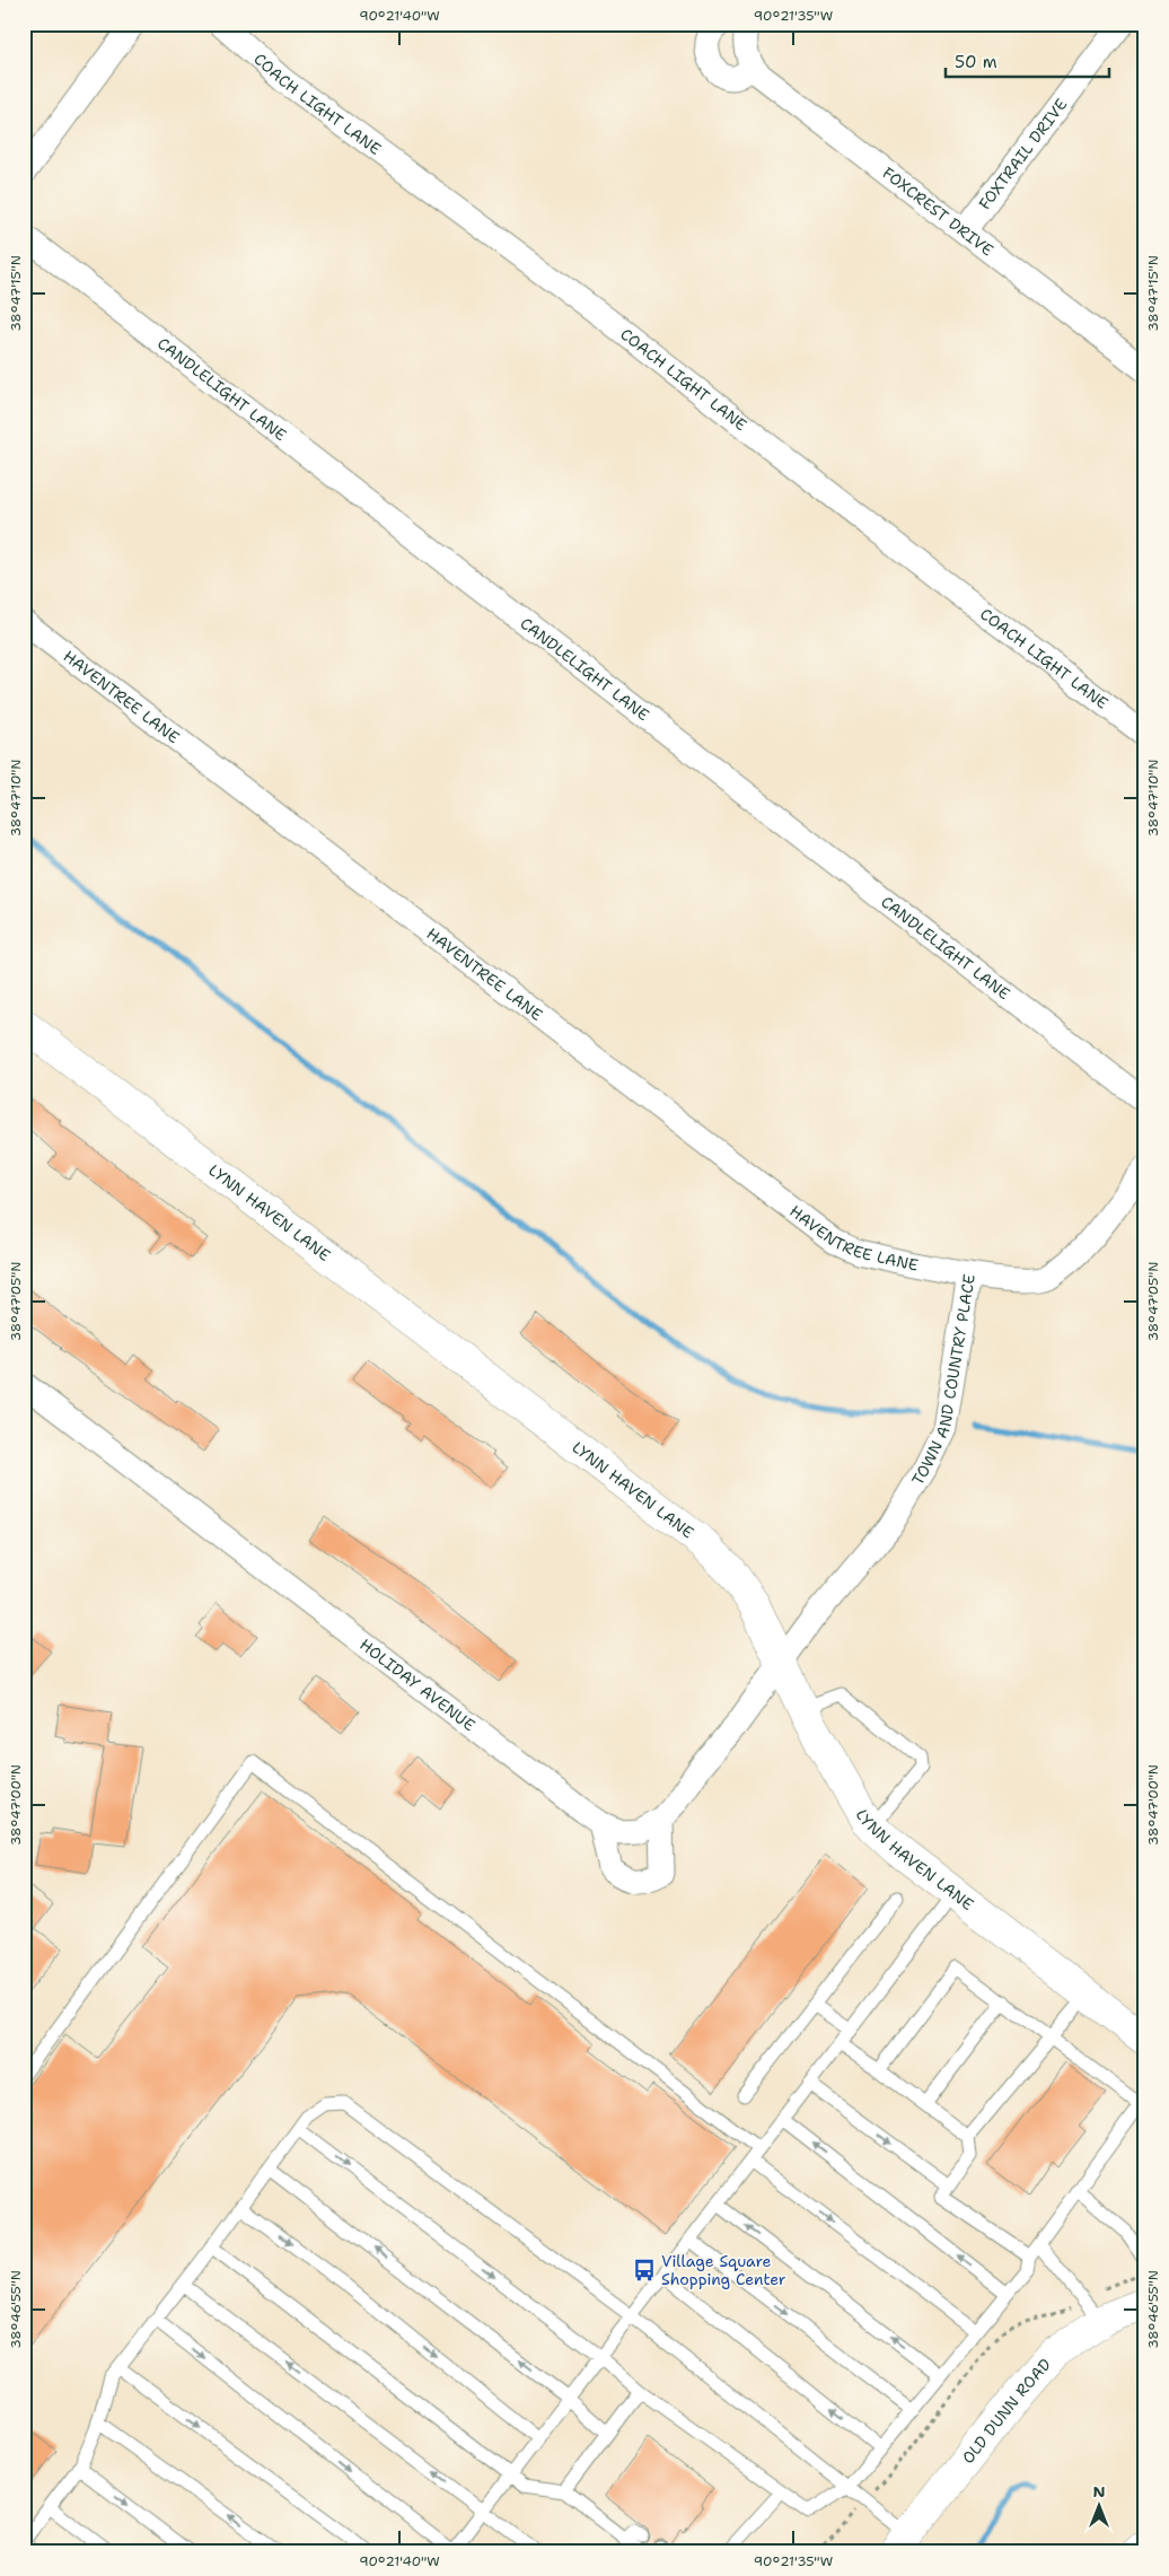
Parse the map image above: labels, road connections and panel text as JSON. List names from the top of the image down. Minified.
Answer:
{"streets":{"street":["COACH LIGHT LANE","FOXTRAIL DRIVE","FOXCREST DRIVE","CANDLELIGHT LANE","HAVENTREE LANE","LYNN HAVEN LANE","TOWN AND COUNTRY PLACE","HOLIDAY AVENUE","OLD DUNN ROAD"]},"crossings":[["FOXTRAIL DRIVE","FOXCREST DRIVE"],["HAVENTREE LANE","TOWN AND COUNTRY PLACE"],["LYNN HAVEN LANE","TOWN AND COUNTRY PLACE"],["LYNN HAVEN LANE","HOLIDAY AVENUE"],["TOWN AND COUNTRY PLACE","HOLIDAY AVENUE"]],"places":{"bus stop":["Village Square Shopping Center"]},"scale_bar":"50 m","north":"top","coordinates":["90°21'40\"W","90°21'35\"W","38°47'15\"N","38°47'10\"N","38°47'05\"N","38°47'00\"N","38°46'55\"N"]}
